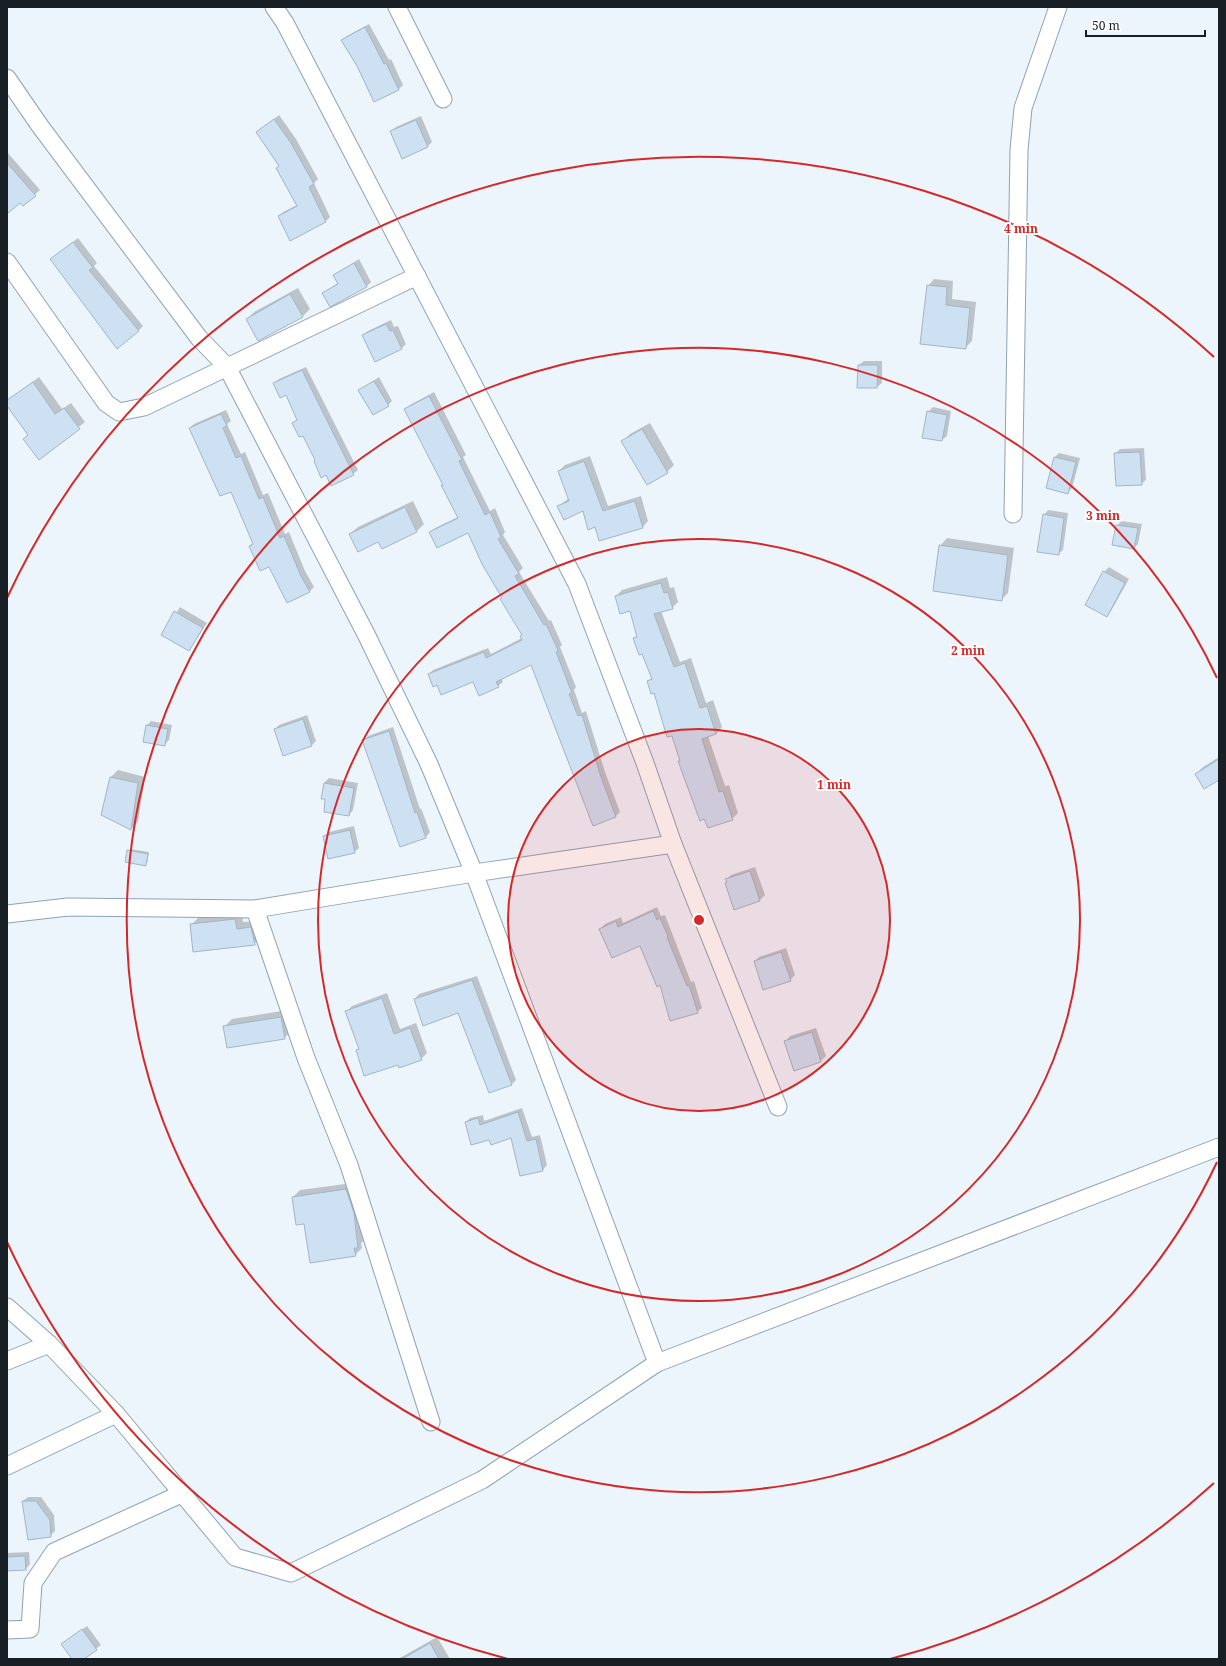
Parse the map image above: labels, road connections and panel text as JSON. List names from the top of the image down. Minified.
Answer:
{"scale_bar":"50 m","rings":["4 min","3 min","2 min","1 min"]}
